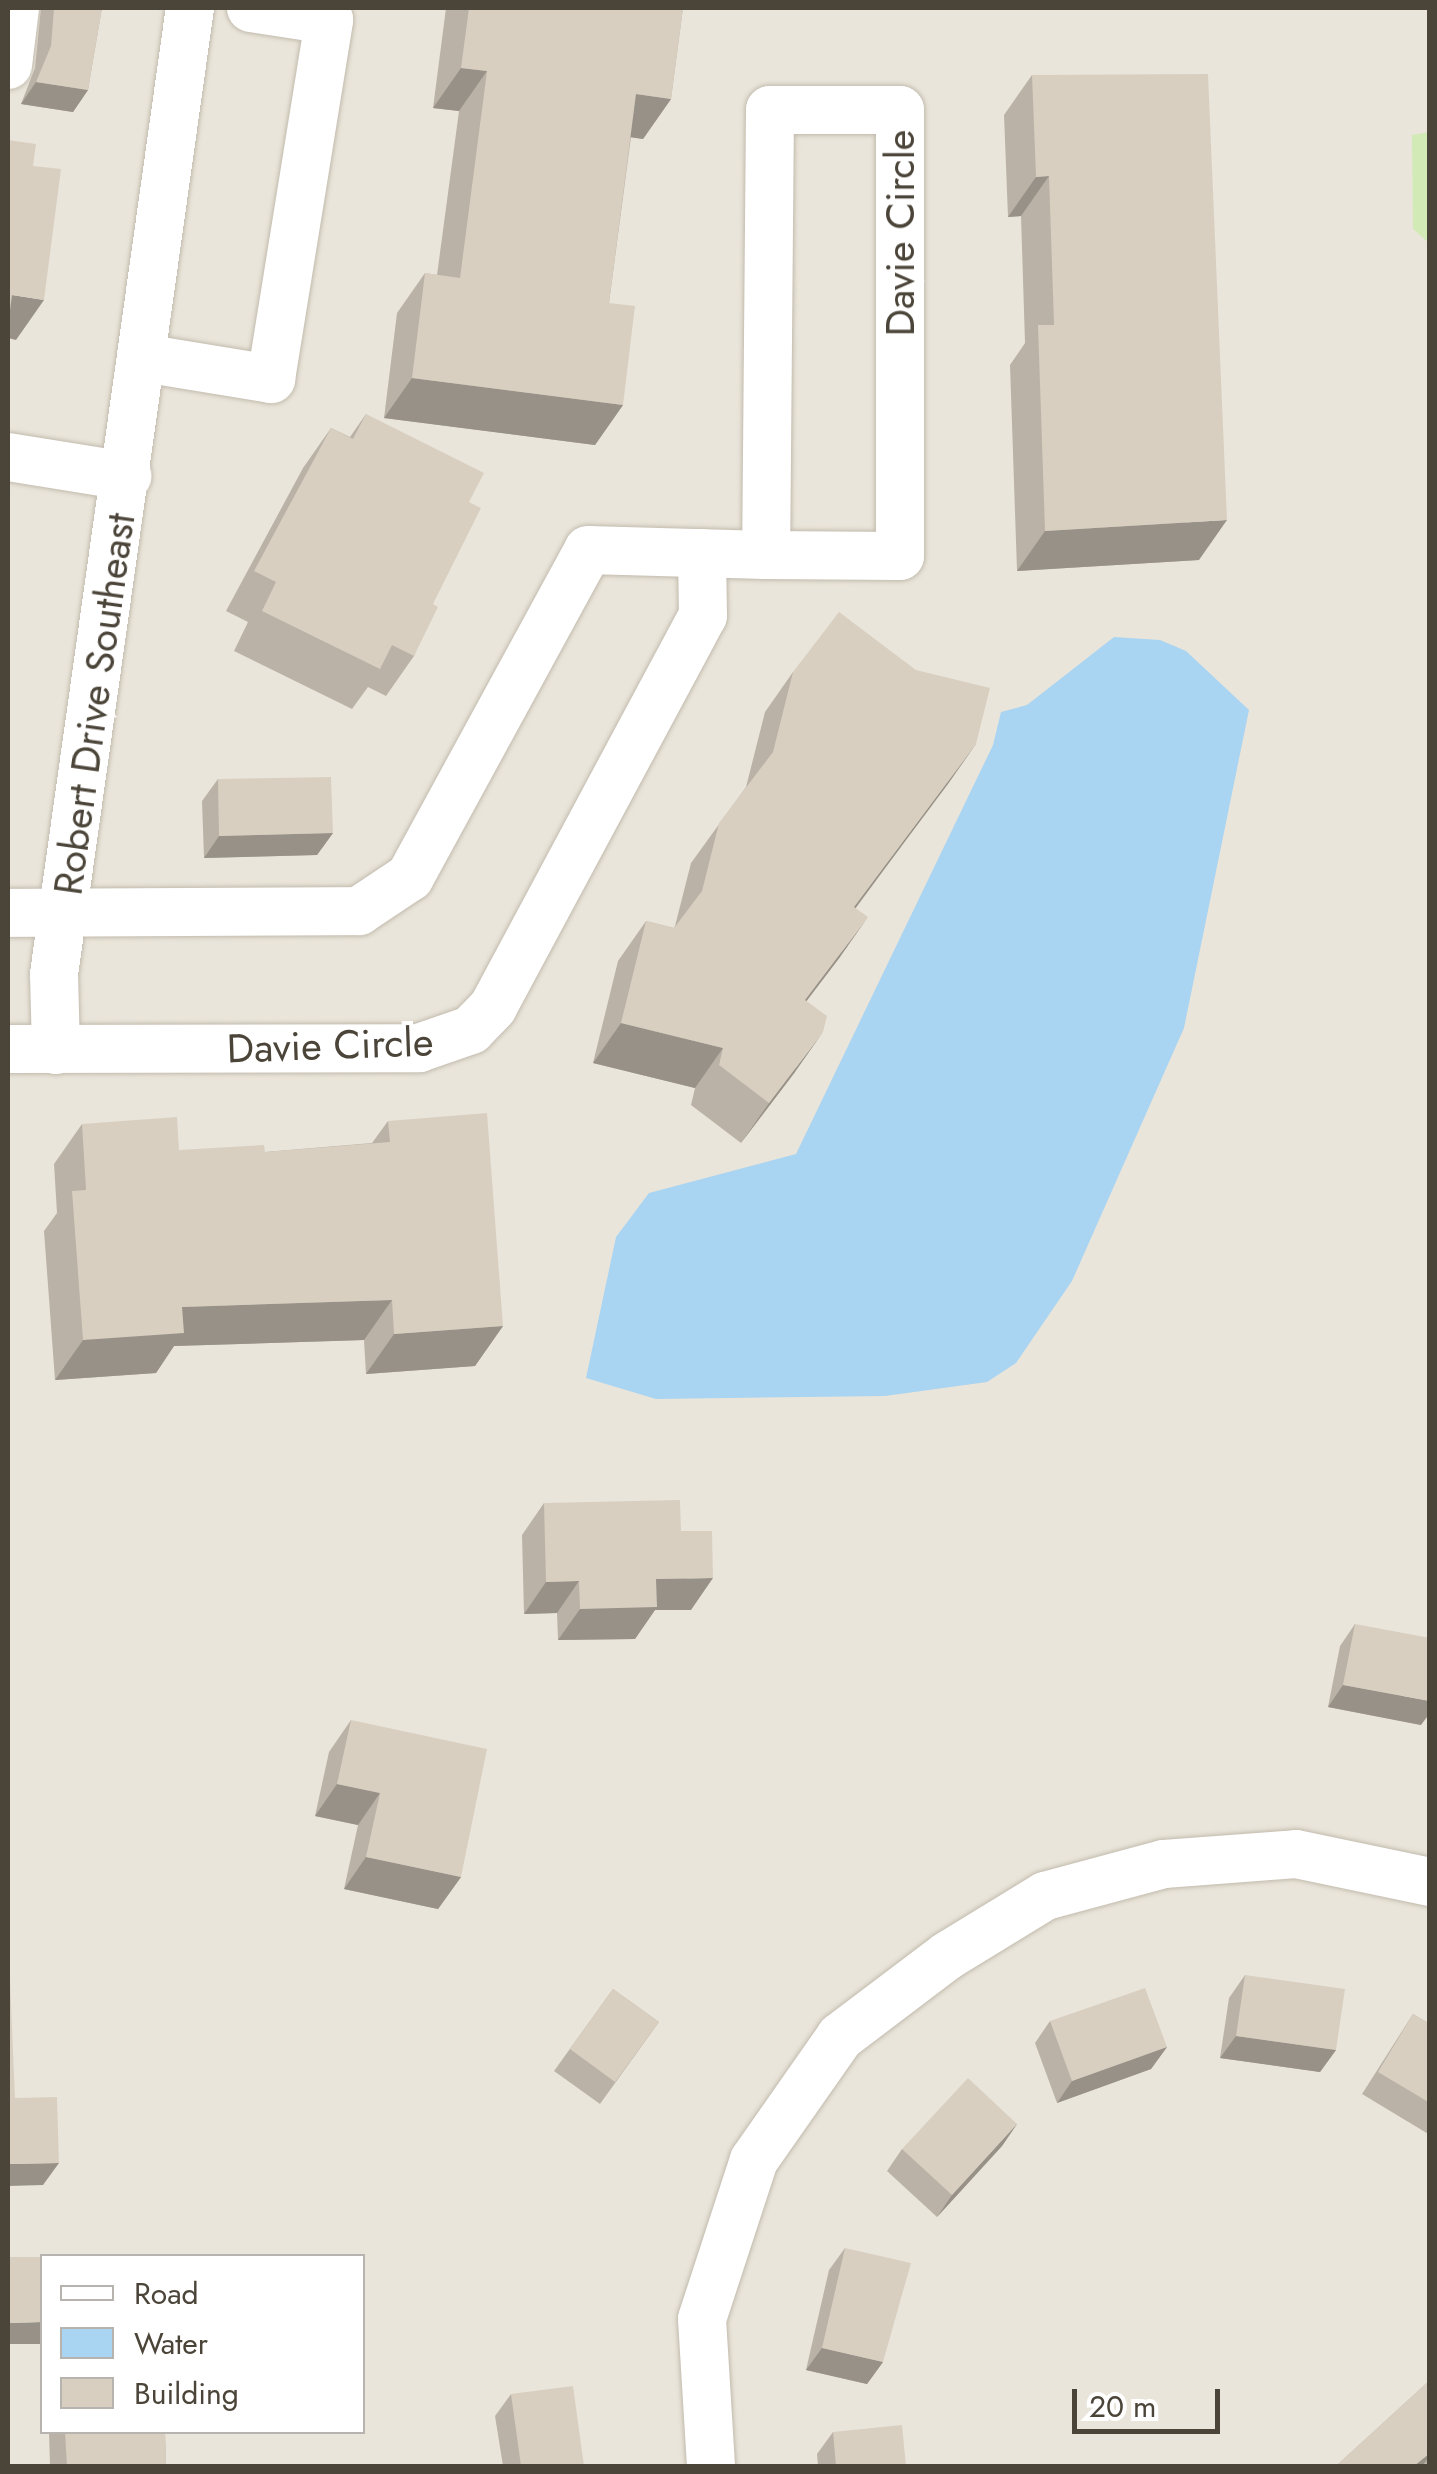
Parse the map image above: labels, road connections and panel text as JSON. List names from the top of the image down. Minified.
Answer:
{"streets":{"street":["Davie Circle","Robert Drive Southeast"]},"crossings":[["Davie Circle","Robert Drive Southeast"]],"legend":["Road","Water","Building"],"scale_bar":"20 m"}
